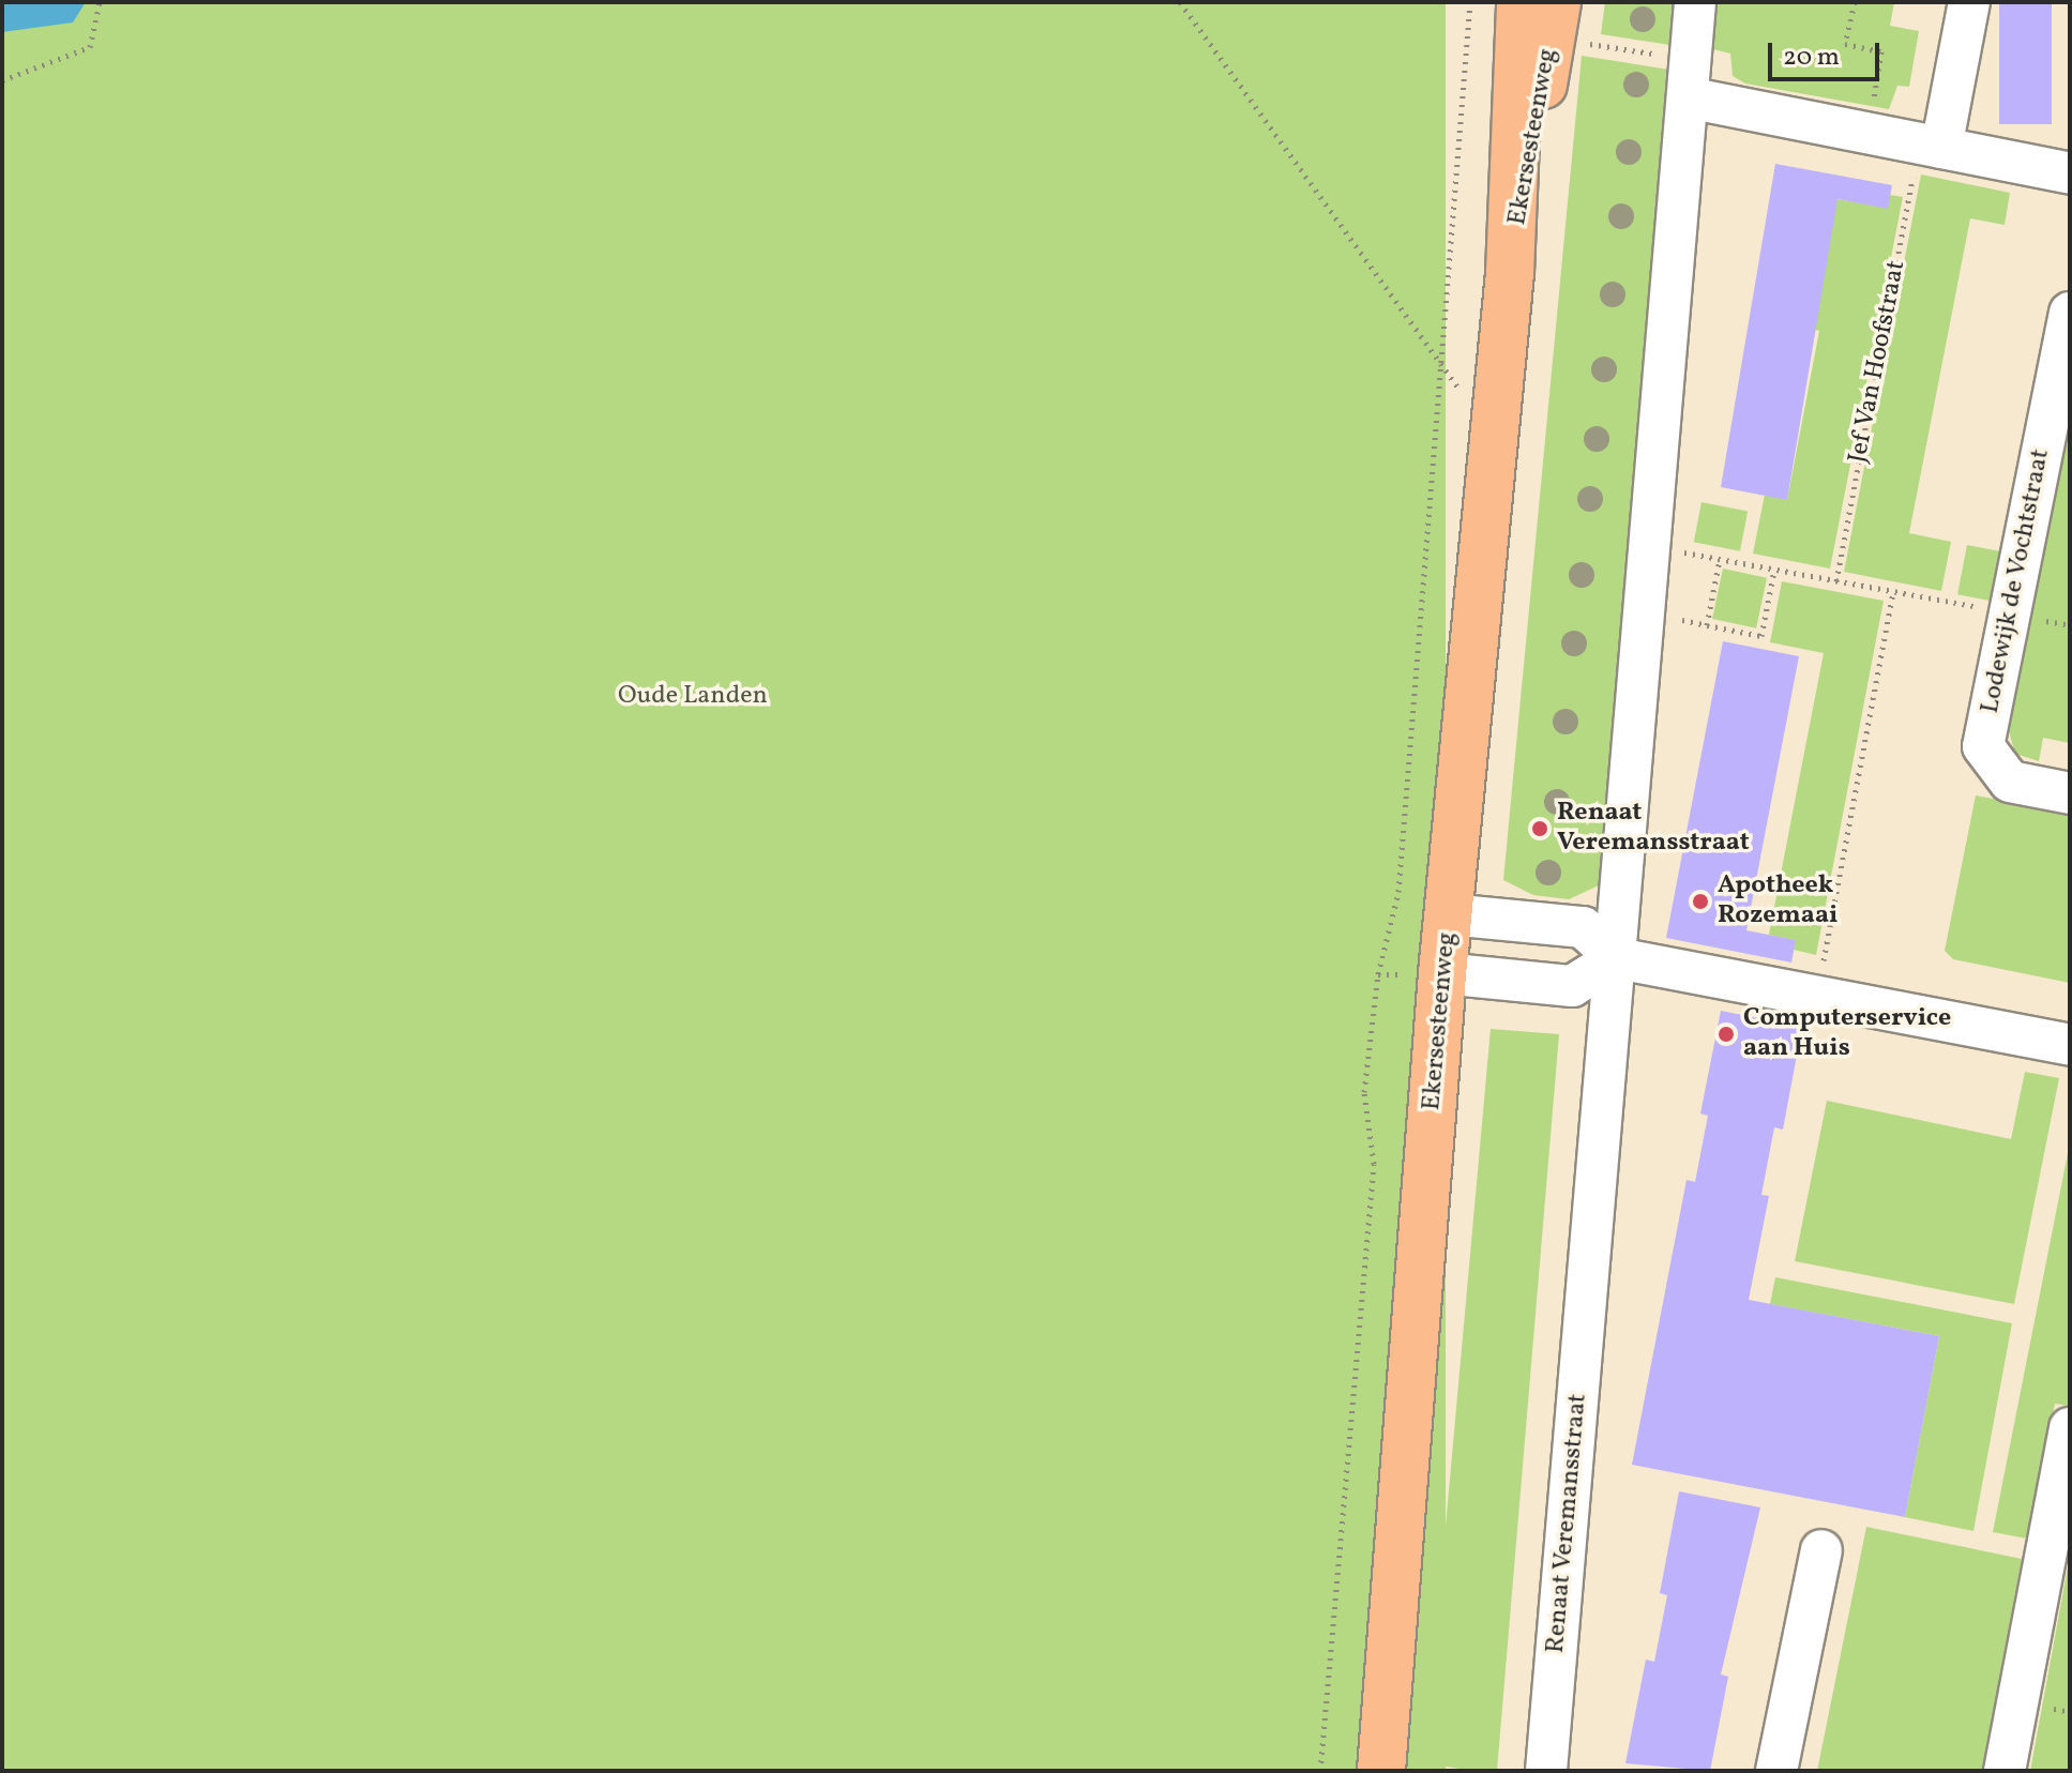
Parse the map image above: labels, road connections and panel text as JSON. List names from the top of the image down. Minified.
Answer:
{"streets":{"main road":["Ekersesteenweg"],"street":["Lodewijk de Vochtstraat","Renaat Veremansstraat"],"path":["Jef Van Hoofstraat"]},"parks":["Oude Landen"],"places":["Renaat Veremansstraat","Apotheek Rozemaai","Computerservice aan Huis"],"scale_bar":"20 m"}
